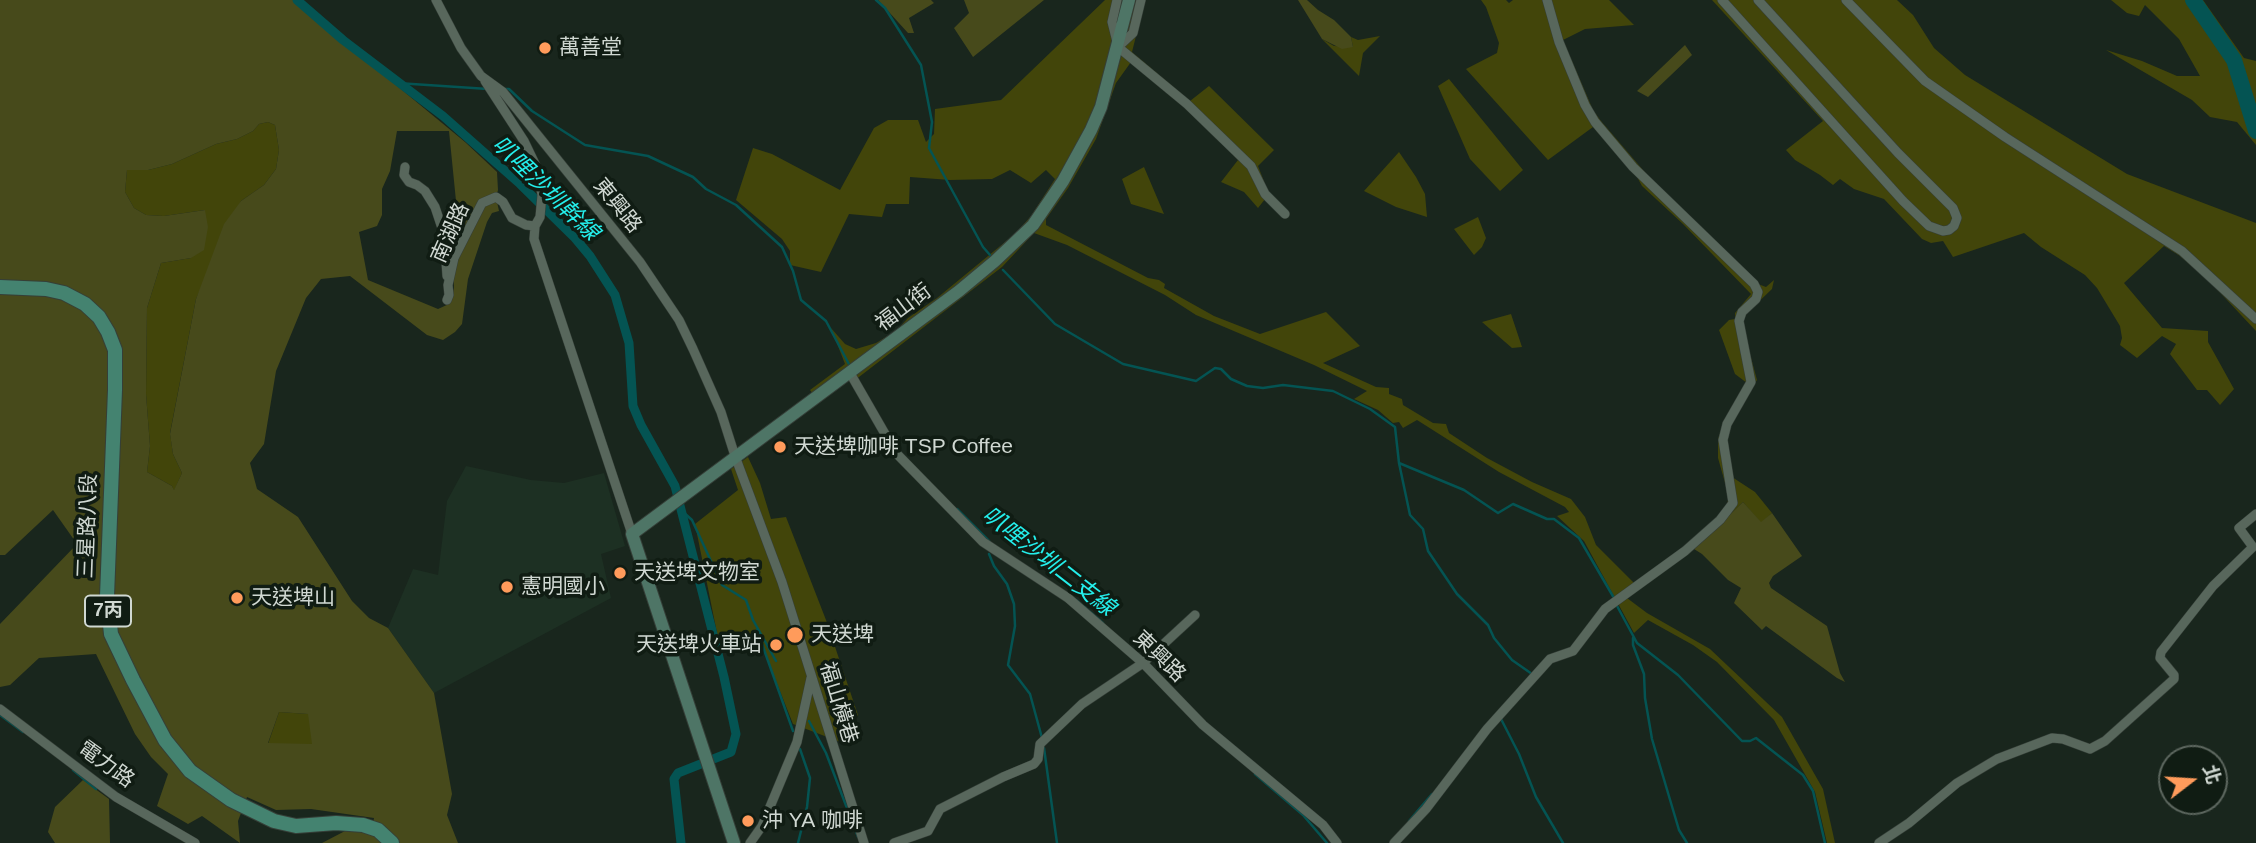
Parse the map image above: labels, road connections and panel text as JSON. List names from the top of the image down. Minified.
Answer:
{"streets":{"main road":["三星路八段","7丙"],"street":["東興路","南湖路","福山街","福山橫巷","電力路"]},"crossings":[["東興路","福山街"],["東興路","福山橫巷"],["福山街","福山橫巷"]],"water":["叭哩沙圳幹線","叭哩沙圳二支線"],"places":["萬善堂","天送埤咖啡 TSP Coffee","天送埤文物室","憲明國小","天送埤山","天送埤","天送埤火車站","沖 YA 咖啡"],"north":"right"}
